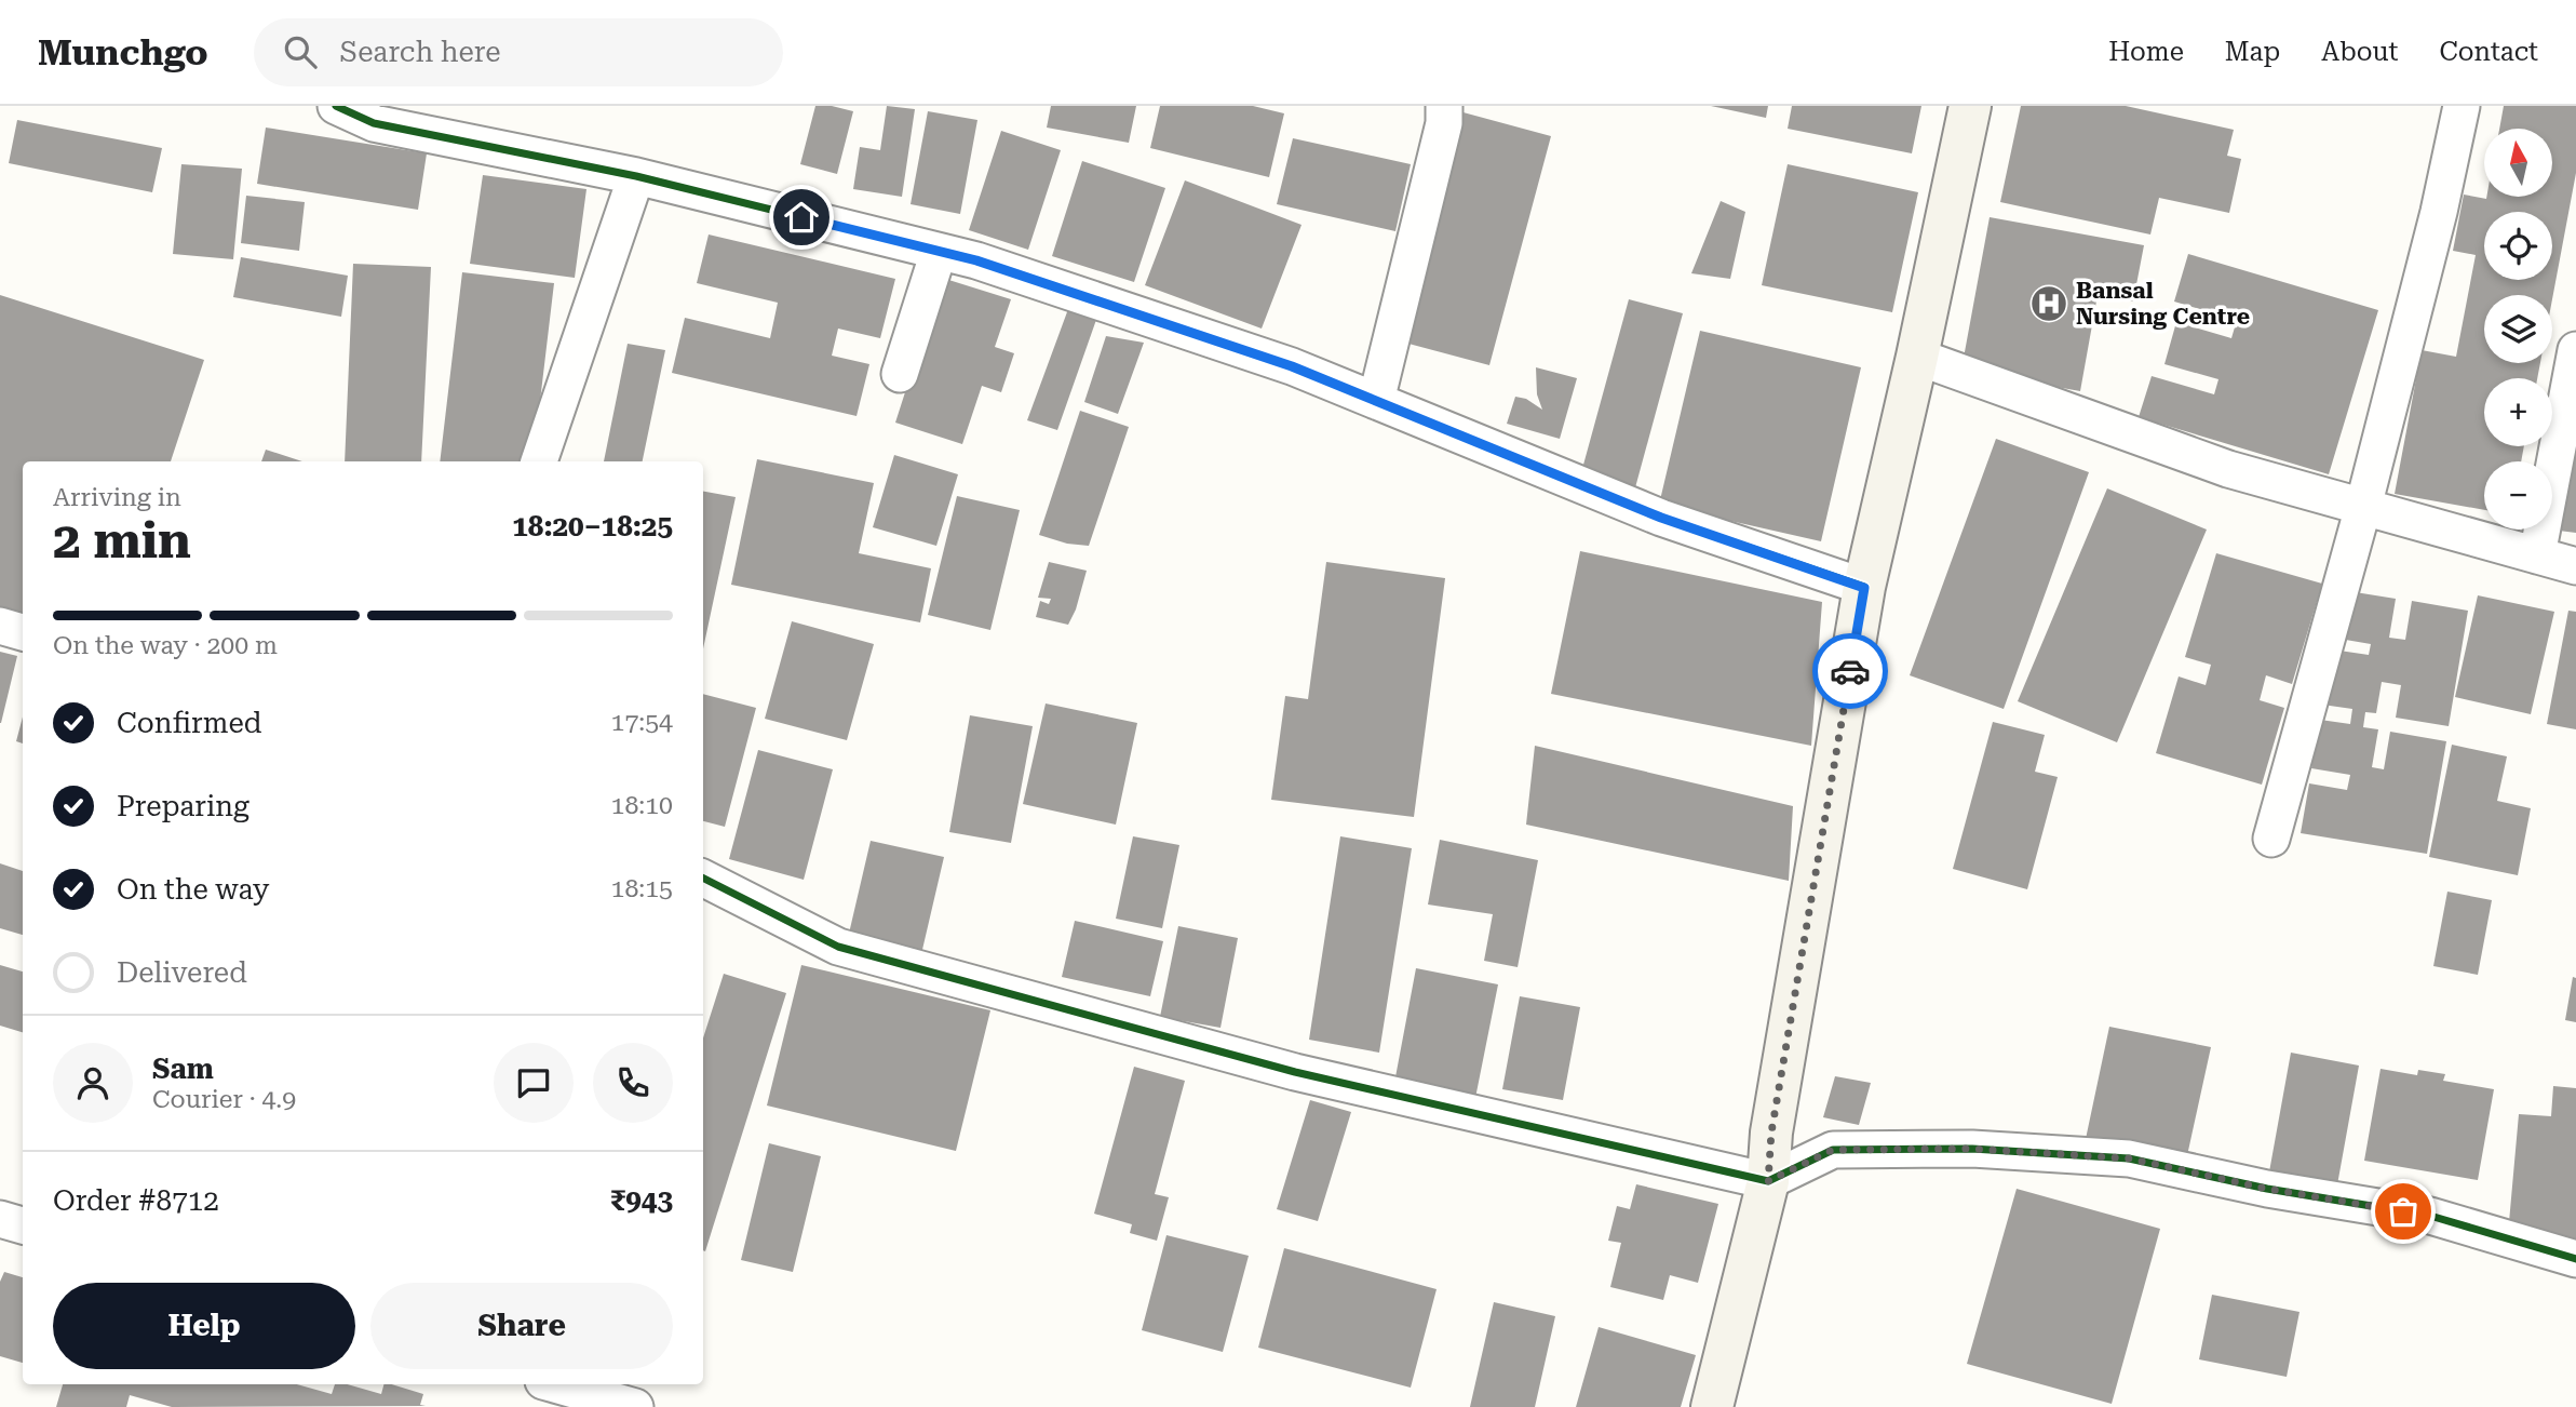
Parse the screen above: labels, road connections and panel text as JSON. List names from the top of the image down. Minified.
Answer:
{"places":{"hospital":["Bansal Nursing Centre"]},"north":"top","page":{"header":"Munchgo","search":"Search here","nav":["Home","Map","About","Contact"],"map_buttons":["+","−"],"heading":["2 min","Arriving in","18:20–18:25"],"panel":["Sam","Courier · 4.9","Order #8712","₹943"],"bar":"On the way · 200 m","list":[["Confirmed","17:54"],["Preparing","18:10"],["On the way","18:15"],"Delivered"],"buttons":["Help","Share"]}}
